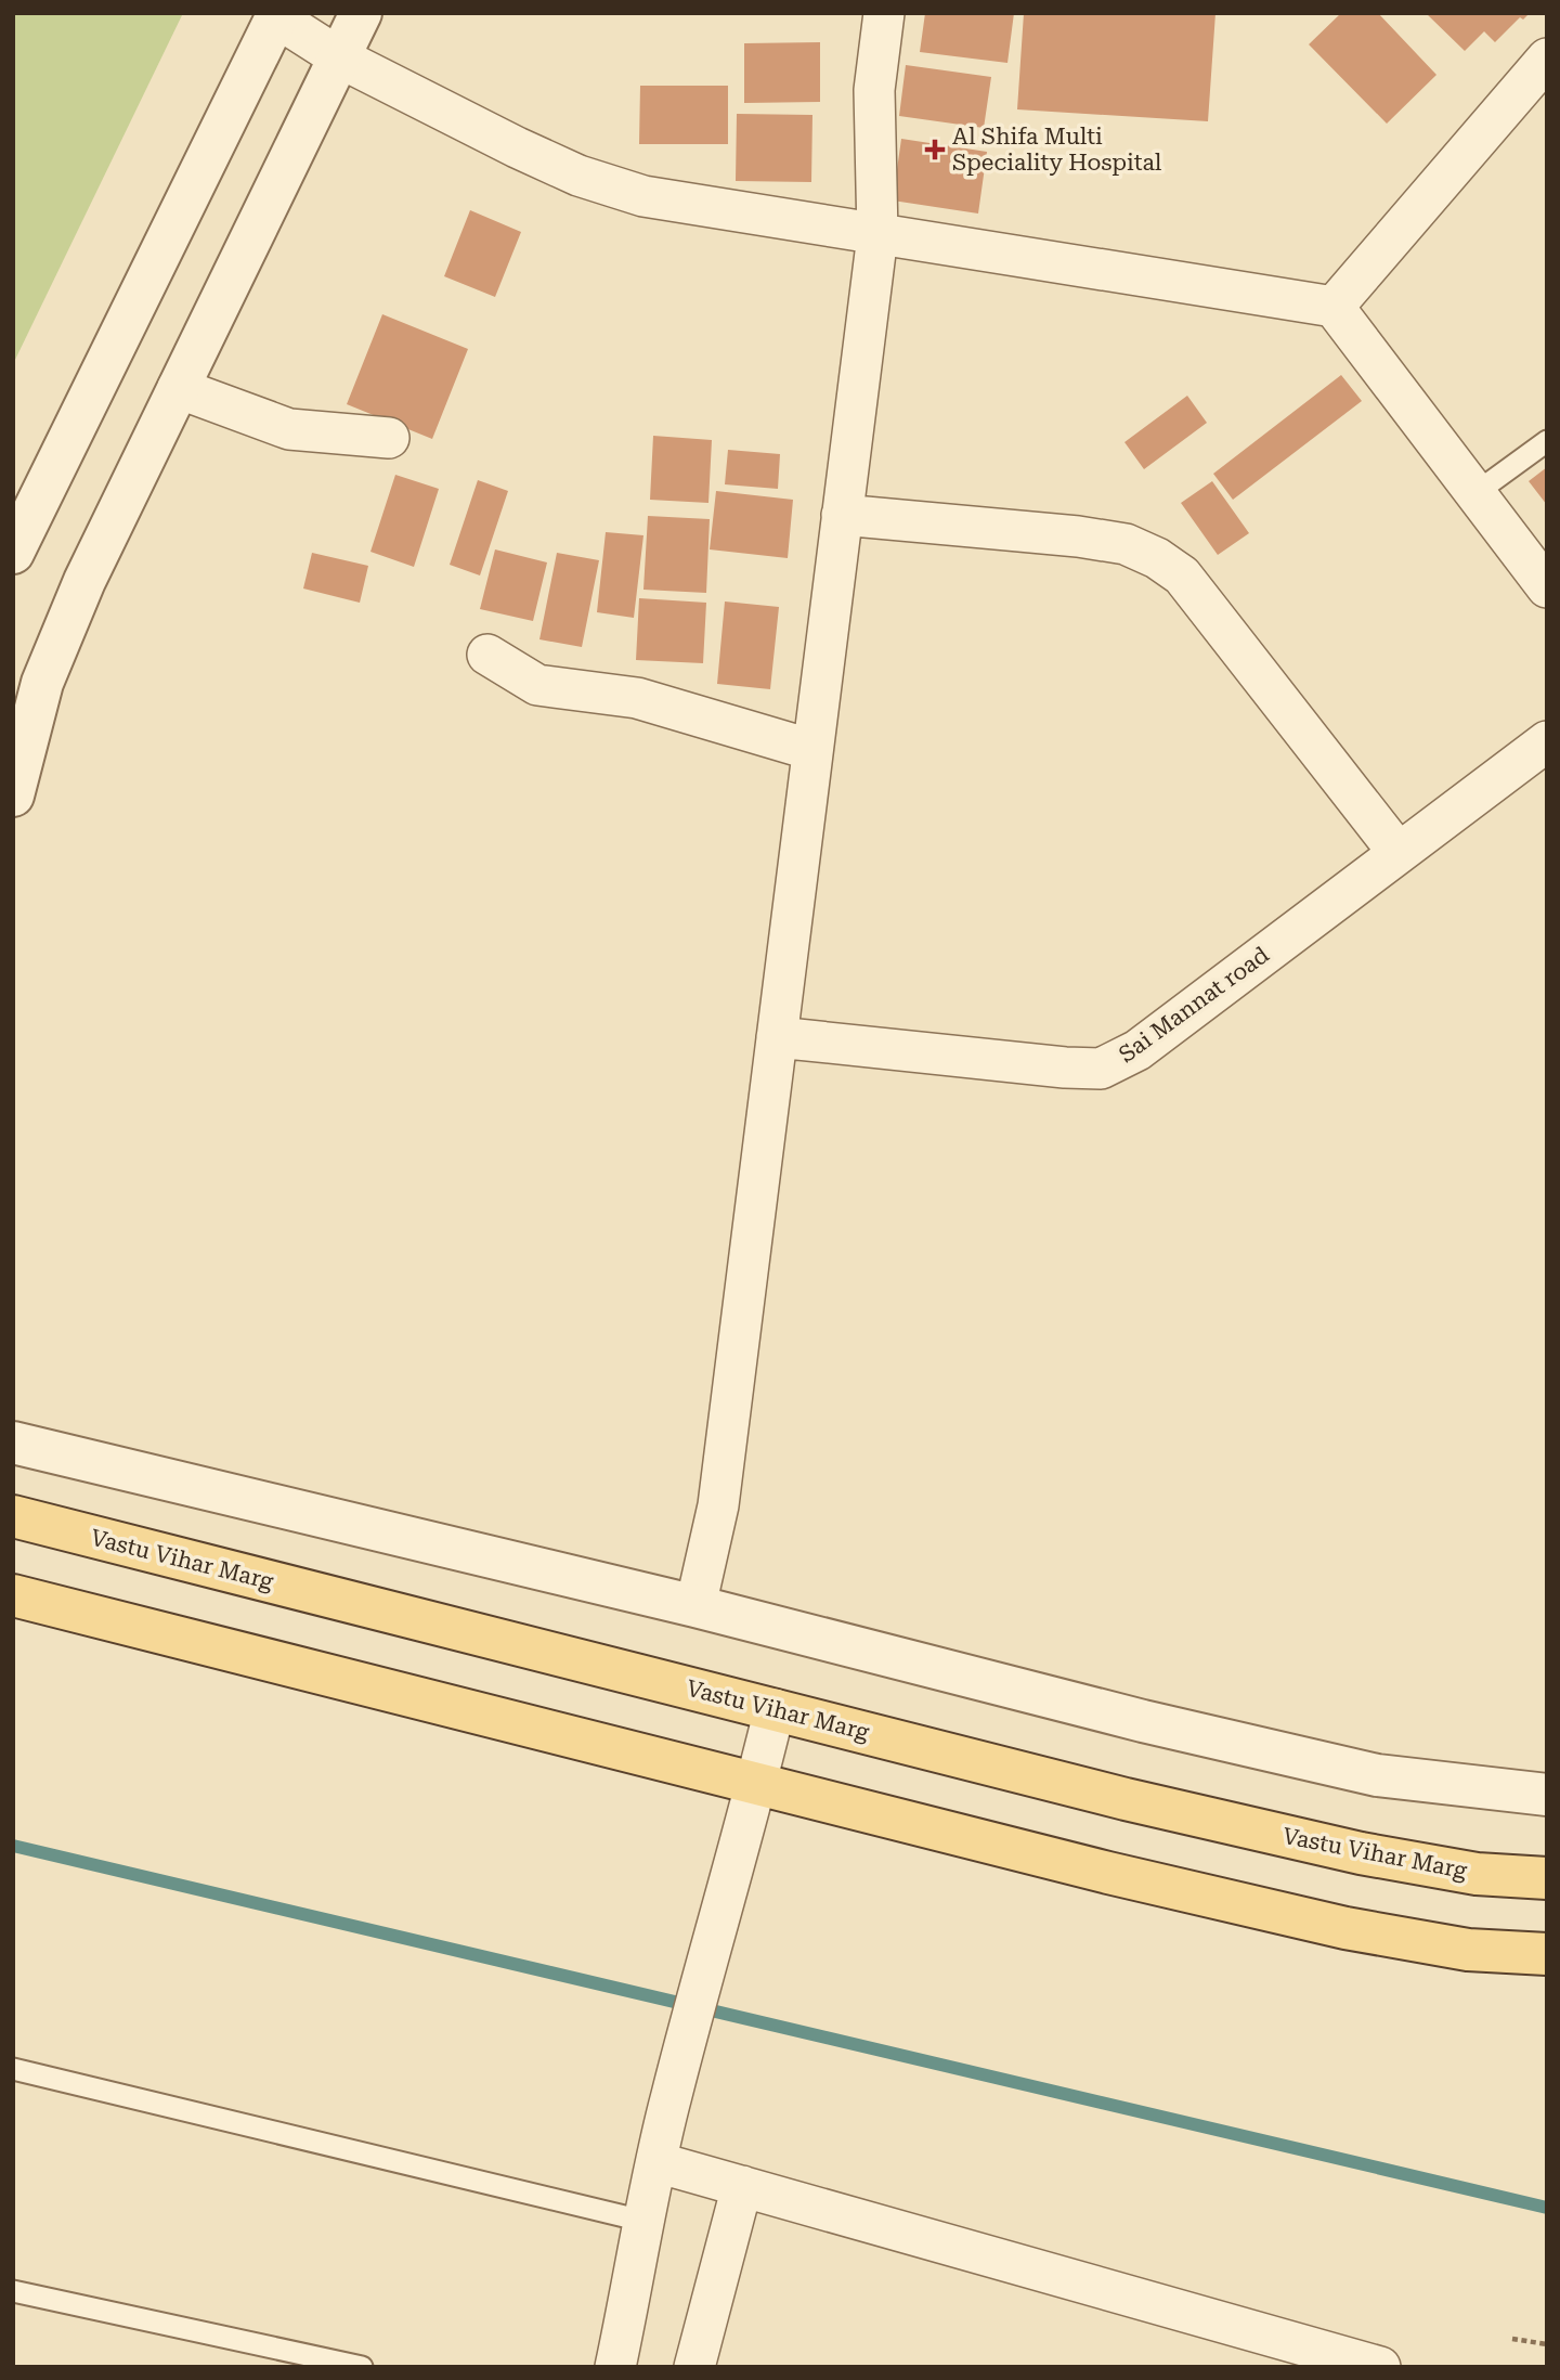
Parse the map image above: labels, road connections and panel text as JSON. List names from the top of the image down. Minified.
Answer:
{"streets":{"main road":["Vastu Vihar Marg"],"street":["Sai Mannat road"]},"places":{"health":["Al Shifa Multi Speciality Hospital"]}}
